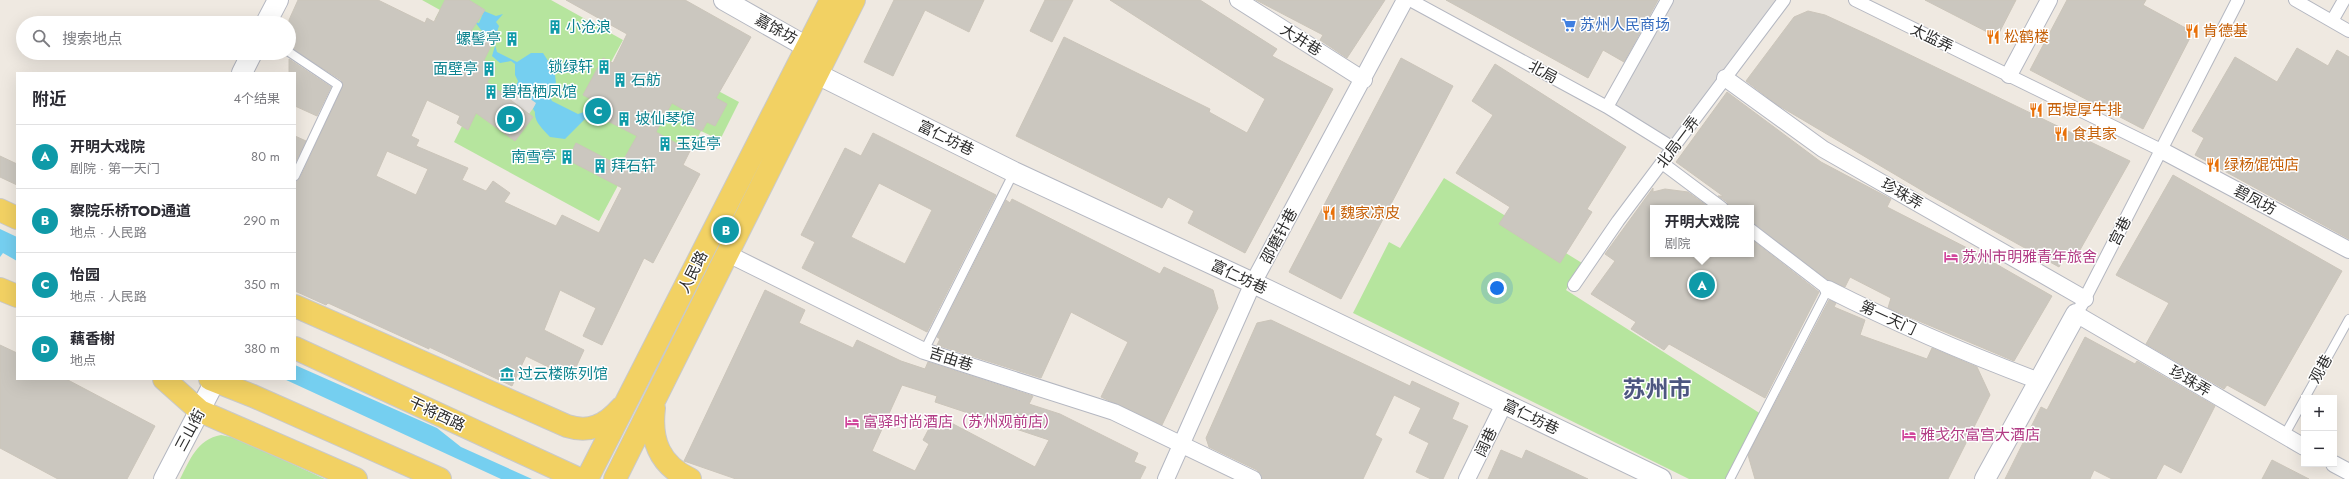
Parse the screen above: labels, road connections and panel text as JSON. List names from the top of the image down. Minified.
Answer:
{"streets":{"main road":["人民路","干将西路"],"street":["嘉馀坊","太监弄","大井巷","北局","富仁坊巷","北局一弄","珍珠弄","碧凤坊","宫巷","邵磨针巷","第一天门","吉由巷","三山街","阔巷"],"lane":["观巷"]},"crossings":[["嘉馀坊","人民路"],["太监弄","碧凤坊"],["太监弄","宫巷"],["大井巷","邵磨针巷"],["北局","北局一弄"],["富仁坊巷","邵磨针巷"],["富仁坊巷","人民路"],["富仁坊巷","阔巷"],["北局一弄","珍珠弄"],["珍珠弄","宫巷"],["珍珠弄","观巷"],["碧凤坊","宫巷"],["宫巷","第一天门"],["邵磨针巷","吉由巷"],["人民路","吉由巷"]],"districts":["苏州市"],"places":{"supermarket":["苏州人民商场"],"building":["小沧浪","螺髻亭","锁绿轩","面壁亭","石舫","碧梧栖凤馆","坡仙琴馆","玉延亭","南雪亭","拜石轩"],"restaurant":["肯德基","松鹤楼","西堤厚牛排","食其家","绿杨馄饨店","魏家凉皮"],"hotel":["苏州市明雅青年旅舍","富驿时尚酒店（苏州观前店）","雅戈尔富宫大酒店"],"museum":["过云楼陈列馆"]},"page":{"search":"搜索地点","heading":["附近","4个结果"],"pins":["C","D","B","A"],"list":[{"mark":"A","name":"开明大戏院","note":"剧院 · 第一天门","value":"80 m"},{"mark":"B","name":"察院乐桥TOD通道","note":"地点 · 人民路","value":"290 m"},{"mark":"C","name":"怡园","note":"地点 · 人民路","value":"350 m"},{"mark":"D","name":"藕香榭","note":"地点","value":"380 m"}],"popup":["开明大戏院","剧院"],"map_buttons":["+","−"]}}
